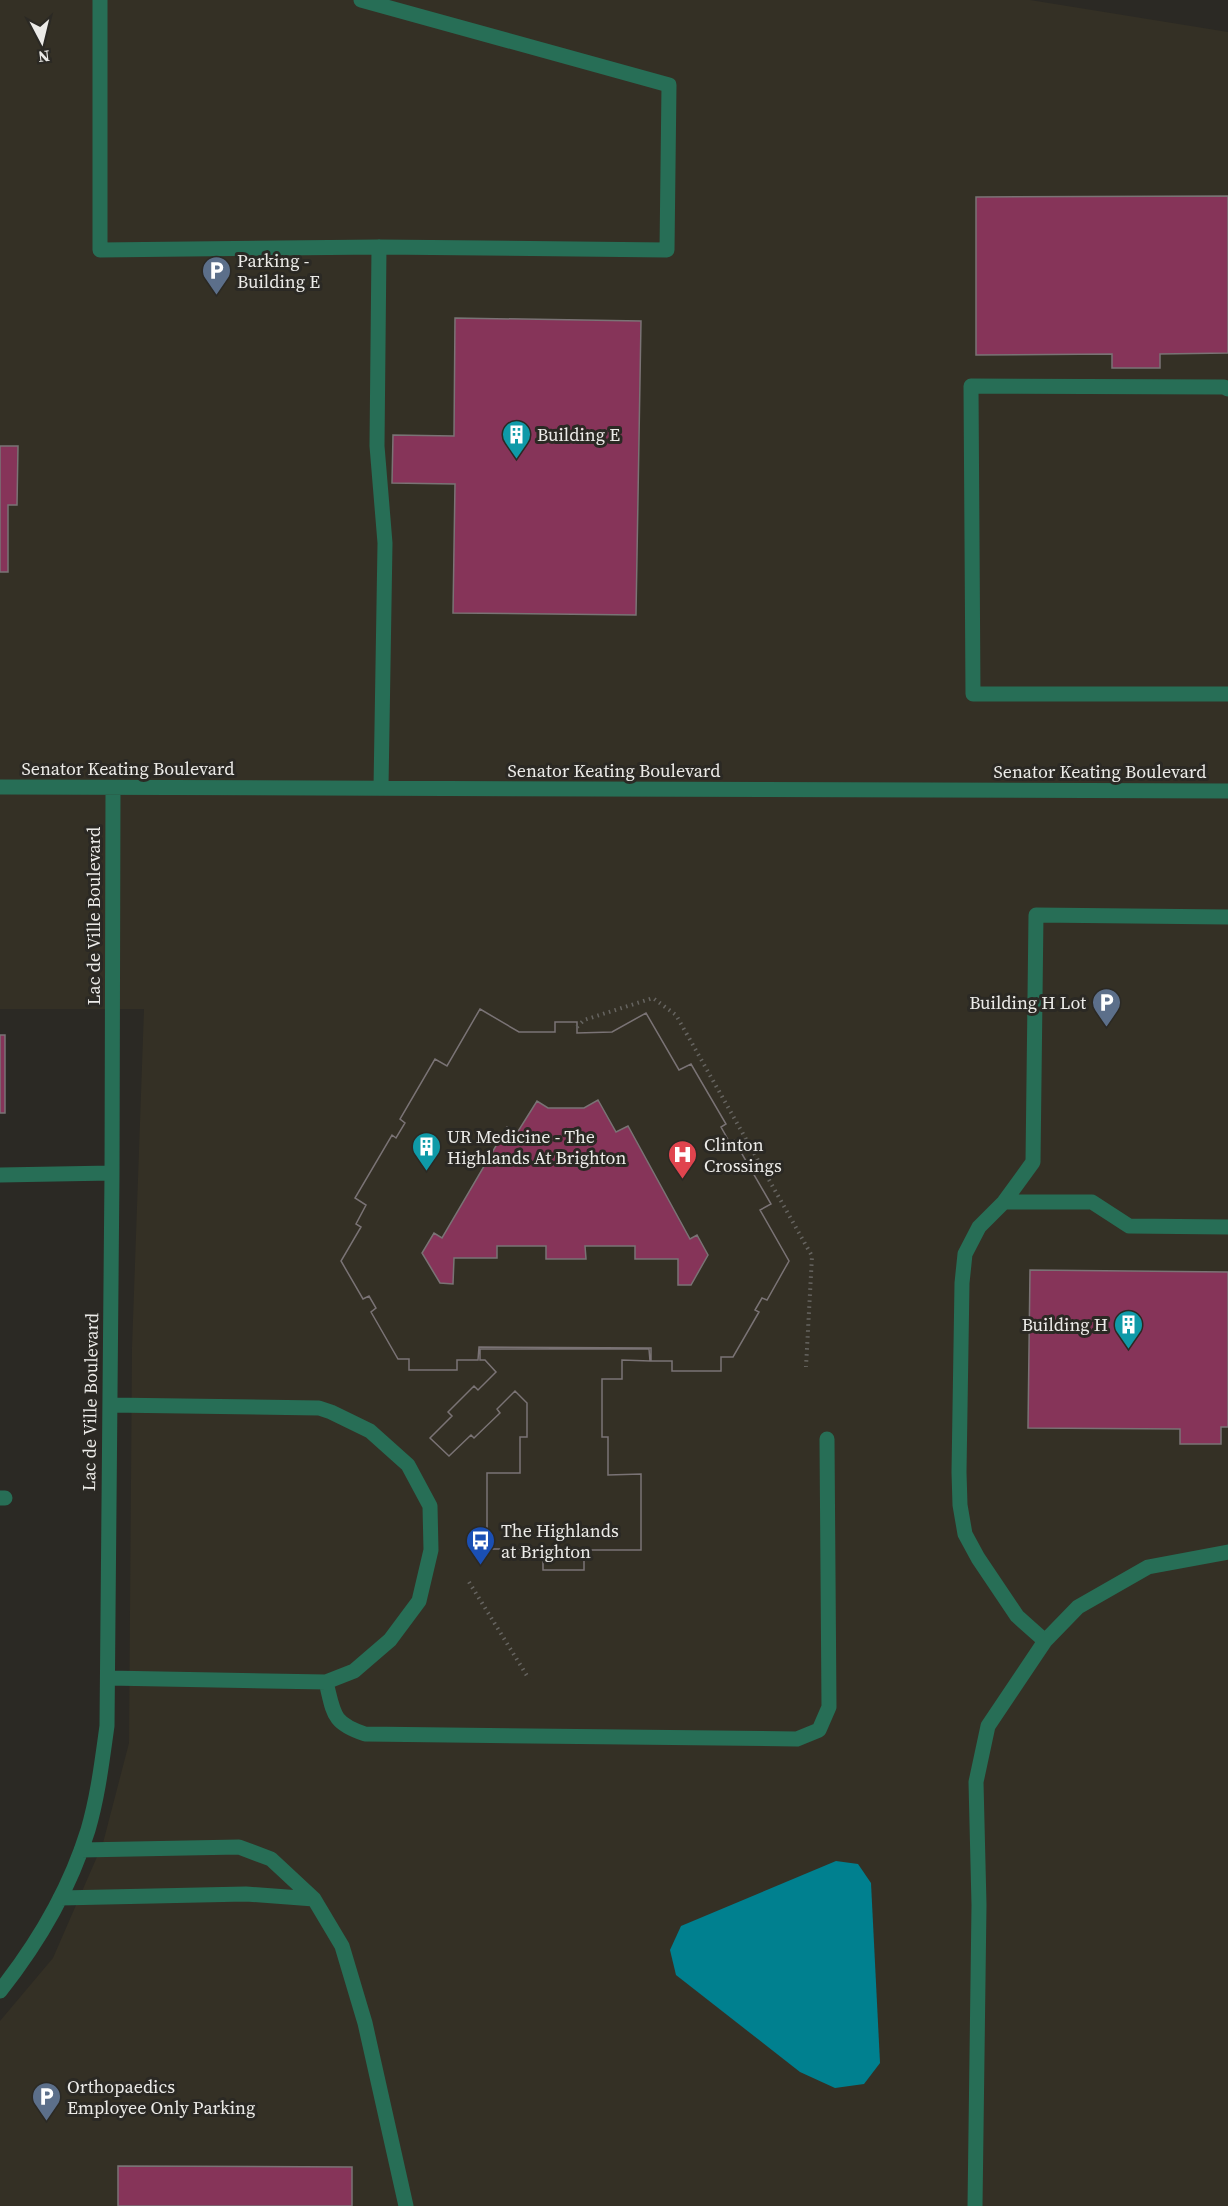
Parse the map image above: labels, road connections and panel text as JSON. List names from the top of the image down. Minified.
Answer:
{"streets":{"street":["Senator Keating Boulevard","Lac de Ville Boulevard"]},"crossings":[["Senator Keating Boulevard","Lac de Ville Boulevard"]],"places":{"parking":["Parking - Building E","Building H Lot","Orthopaedics Employee Only Parking"],"building":["Building E","UR Medicine - The Highlands At Brighton","Building H"],"hospital":["Clinton Crossings"],"bus stop":["The Highlands at Brighton"]},"north":"bottom"}
